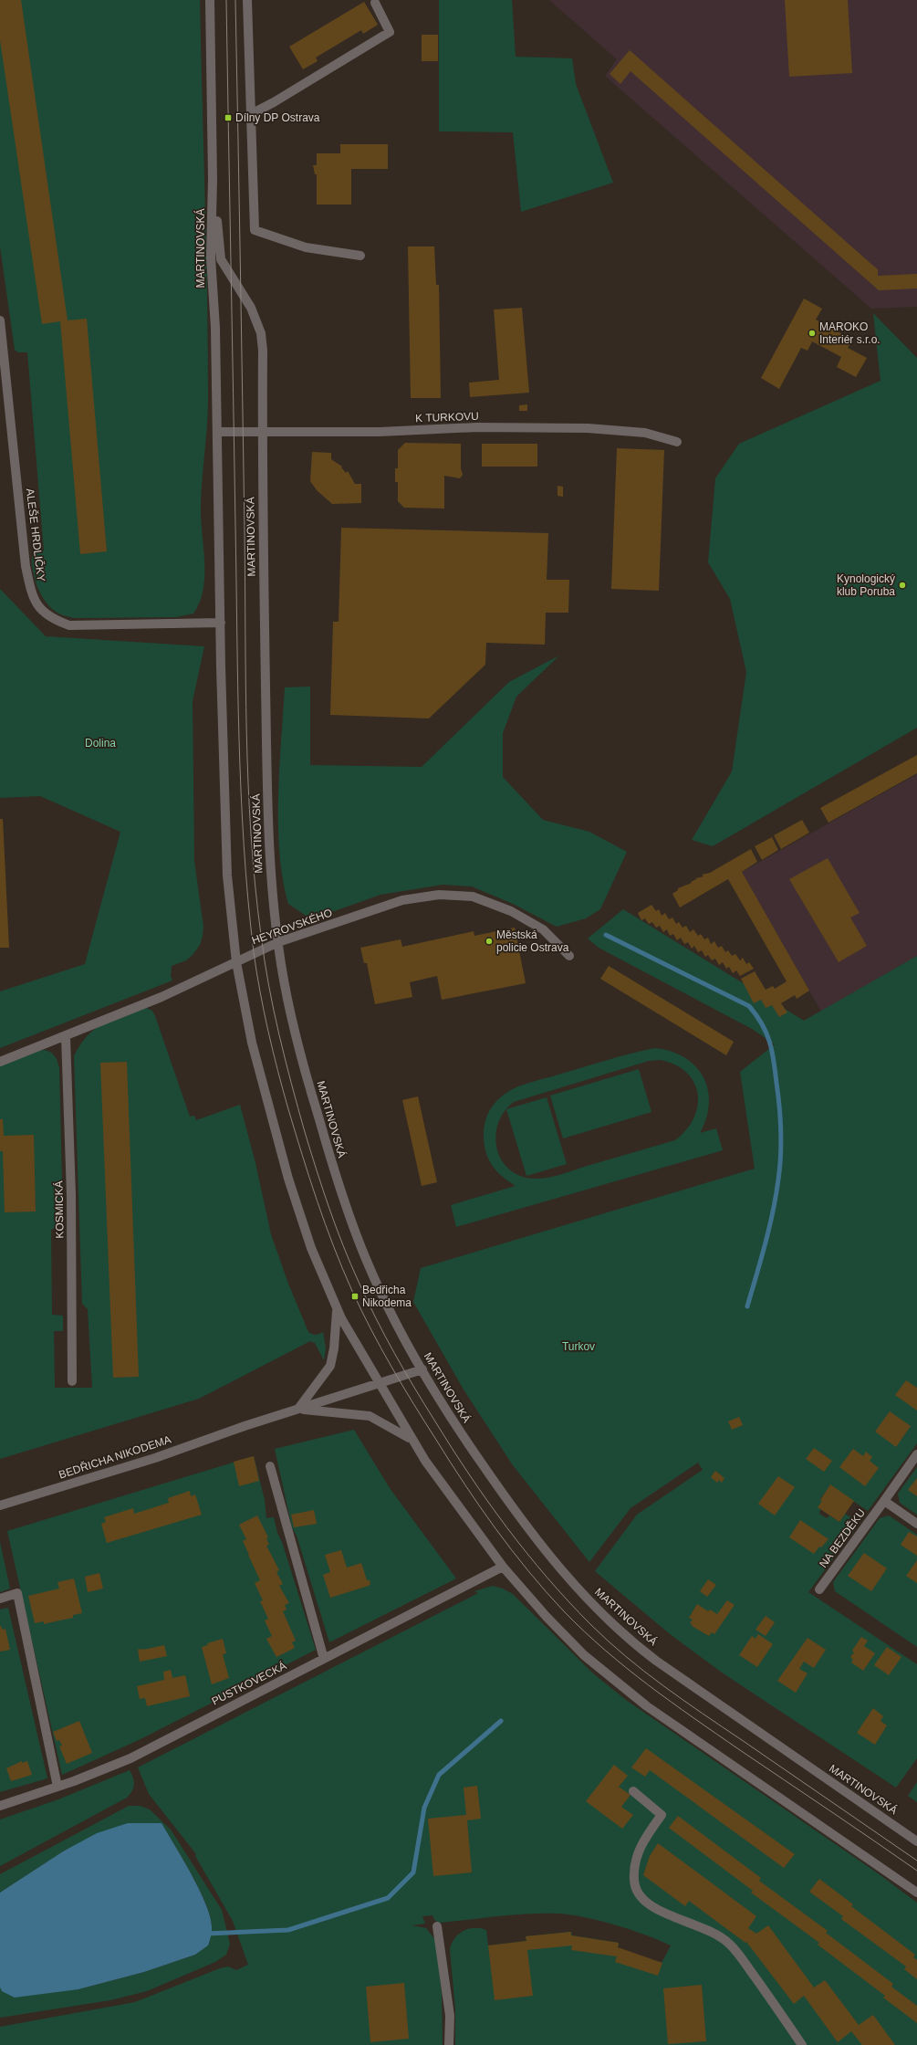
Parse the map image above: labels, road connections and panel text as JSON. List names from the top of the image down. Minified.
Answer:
{"streets":{"street":["MARTINOVSKÁ","K TURKOVU","ALEŠE HRDLIČKY","HEYROVSKÉHO","KOSMICKÁ","BEDŘICHA NIKODEMA","NA BEZDĚKU","PUSTKOVECKÁ"]},"crossings":[["MARTINOVSKÁ","K TURKOVU"],["MARTINOVSKÁ","ALEŠE HRDLIČKY"],["MARTINOVSKÁ","HEYROVSKÉHO"],["MARTINOVSKÁ","BEDŘICHA NIKODEMA"],["MARTINOVSKÁ","PUSTKOVECKÁ"],["HEYROVSKÉHO","KOSMICKÁ"]],"parks":["Dolina","Turkov"],"places":{"transit":["Dílny DP Ostrava","Bedřicha Nikodema"],"other":["MAROKO Interiér s.r.o.","Kynologický klub Poruba","Městská policie Ostrava"]}}
